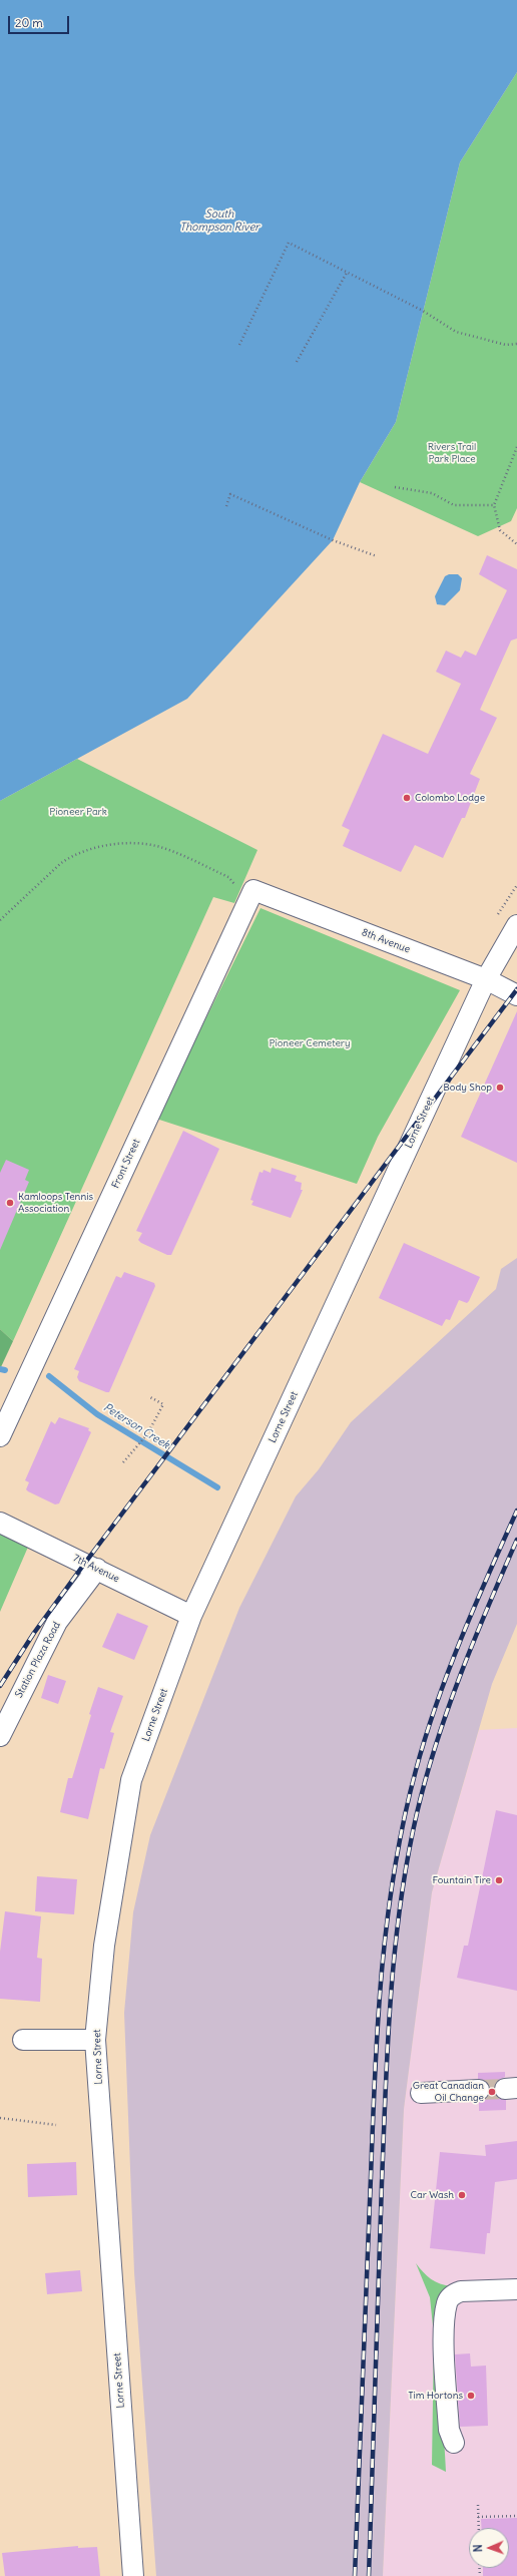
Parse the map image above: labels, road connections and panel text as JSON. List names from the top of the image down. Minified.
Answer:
{"streets":{"street":["8th Avenue","Lorne Street","Front Street","7th Avenue","Station Plaza Road"]},"crossings":[["8th Avenue","Lorne Street"],["8th Avenue","Front Street"],["Lorne Street","7th Avenue"],["7th Avenue","Station Plaza Road"]],"water":["South Thompson River","Peterson Creek"],"parks":["Rivers Trail Park Place","Pioneer Park","Pioneer Cemetery"],"places":["Colombo Lodge","Body Shop","Kamloops Tennis Association","Fountain Tire","Great Canadian Oil Change","Car Wash","Tim Hortons"],"scale_bar":"20 m","north":"left"}
